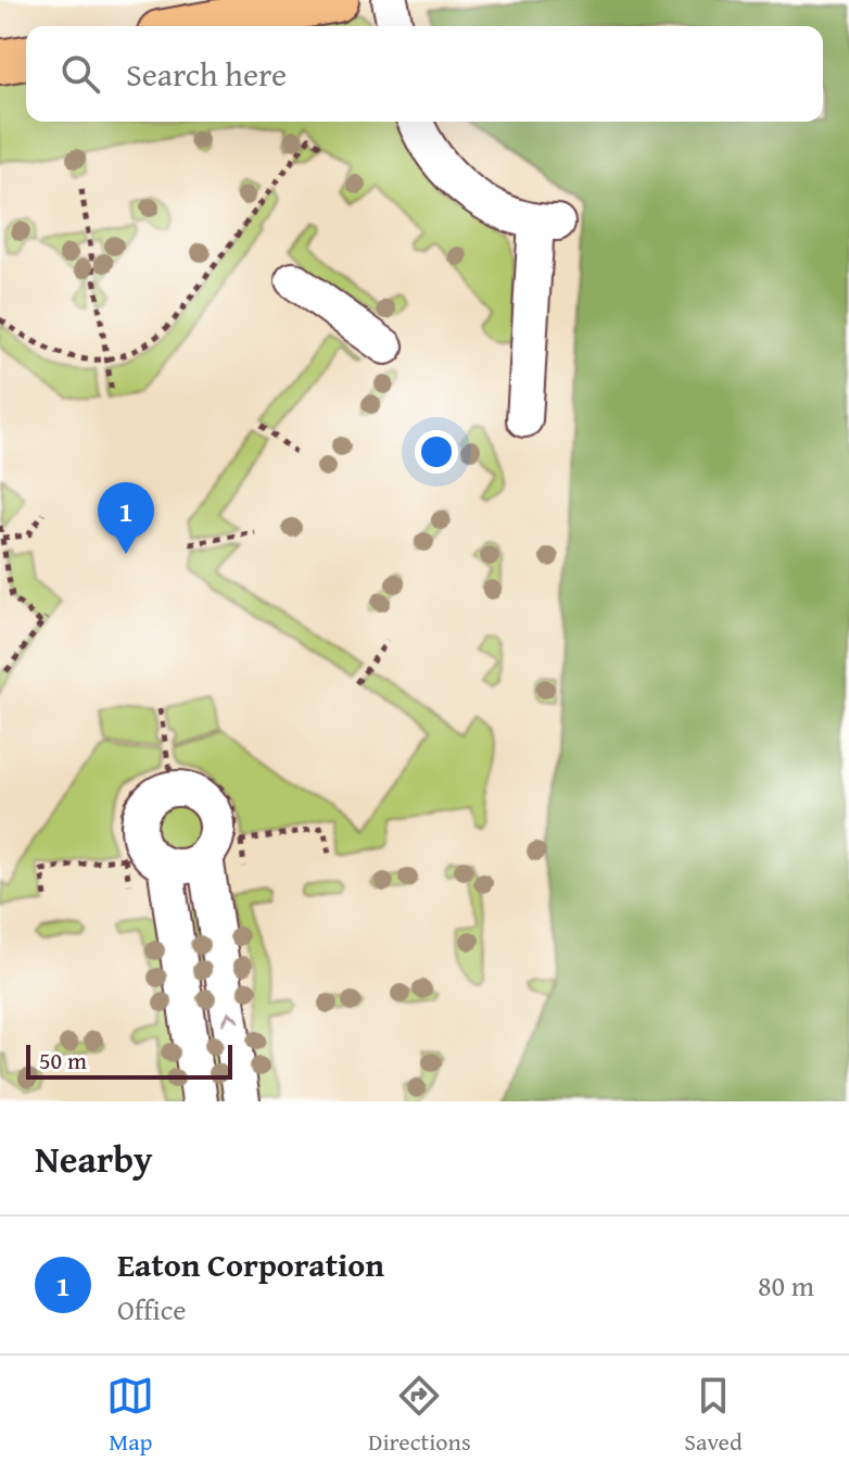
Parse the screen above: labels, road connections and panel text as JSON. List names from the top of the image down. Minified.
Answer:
{"scale_bar":"50 m","page":{"search":"Search here","pins":"1","scale":"50 m","heading":"Nearby","list":[{"mark":"1","name":"Eaton Corporation","note":"Office","value":"80 m"}],"nav":["Map","Directions","Saved"]}}
